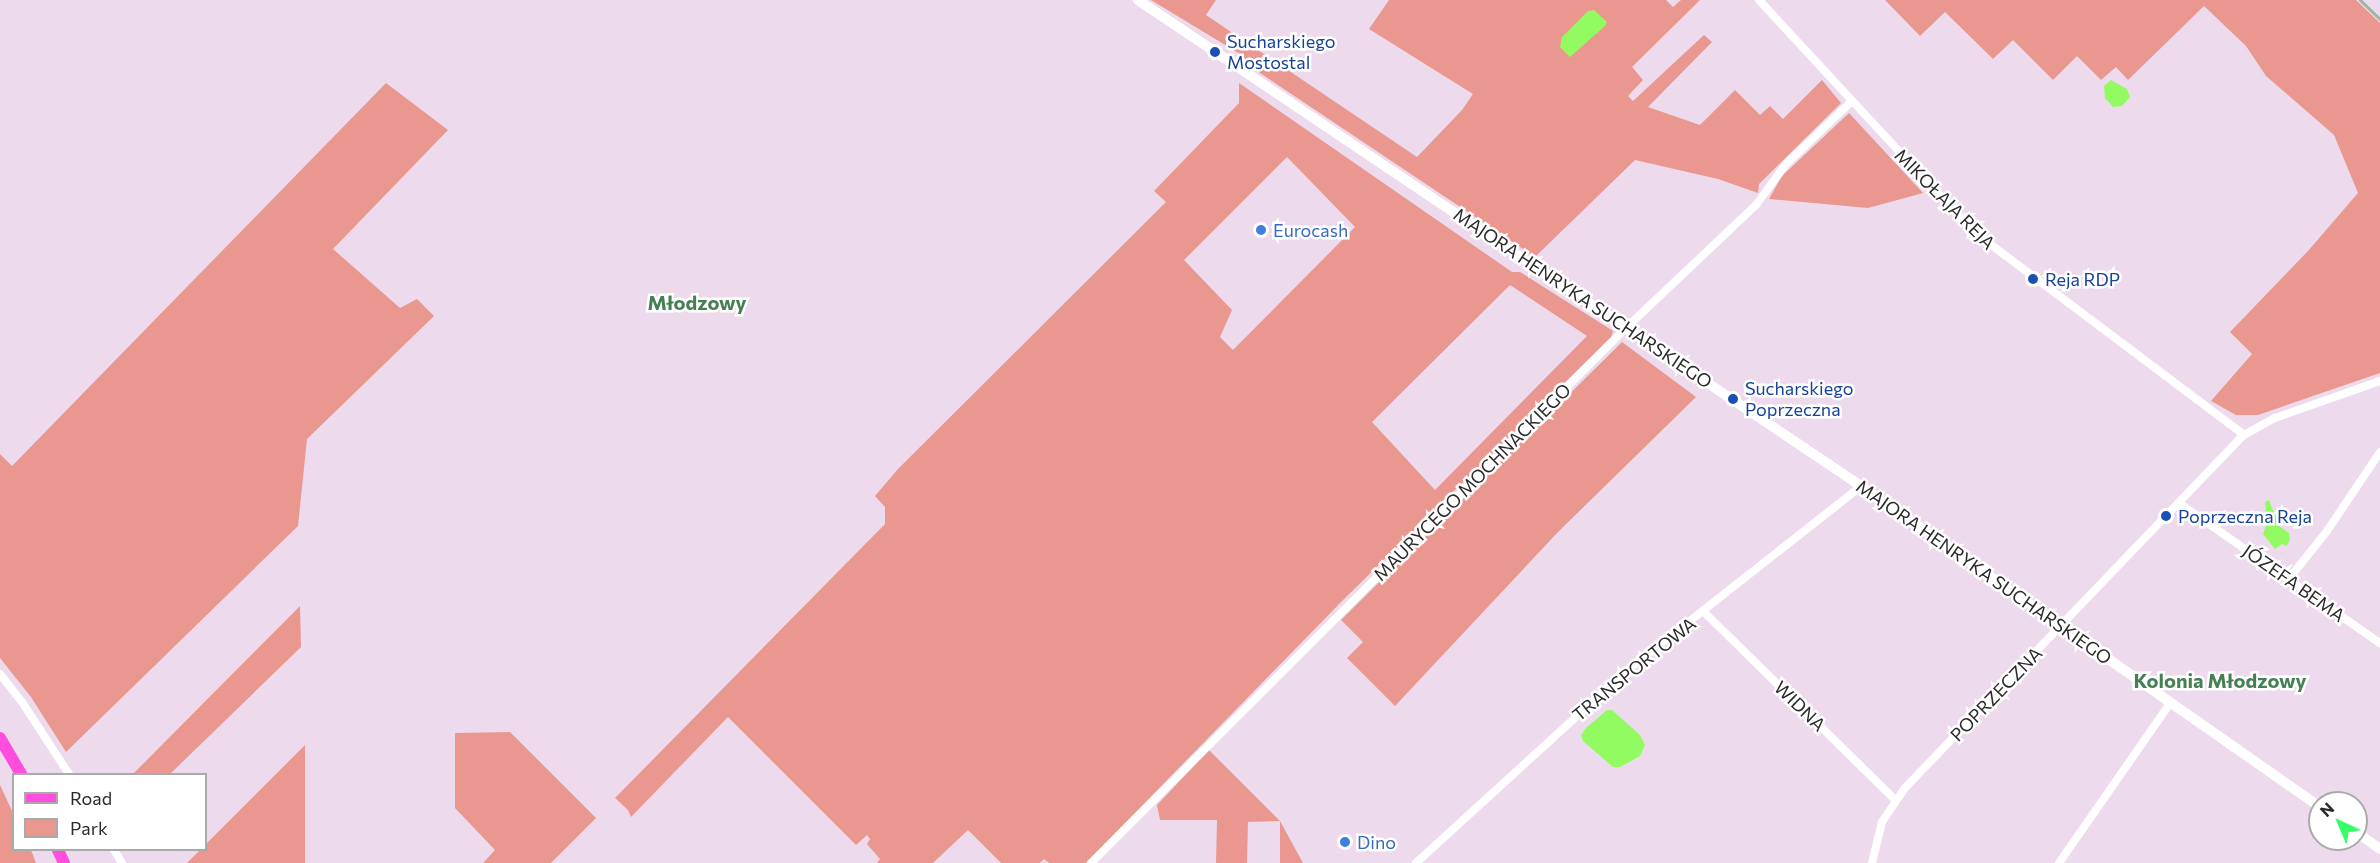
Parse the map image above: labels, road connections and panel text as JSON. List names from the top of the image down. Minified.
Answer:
{"streets":{"street":["MIKOŁAJA REJA","MAJORA HENRYKA SUCHARSKIEGO","MAURYCEGO MOCHNACKIEGO","JÓZEFA BEMA","TRANSPORTOWA","POPRZECZNA","WIDNA"]},"crossings":[["MIKOŁAJA REJA","MAURYCEGO MOCHNACKIEGO"],["MIKOŁAJA REJA","POPRZECZNA"],["MAJORA HENRYKA SUCHARSKIEGO","MAURYCEGO MOCHNACKIEGO"],["MAJORA HENRYKA SUCHARSKIEGO","TRANSPORTOWA"],["MAJORA HENRYKA SUCHARSKIEGO","POPRZECZNA"],["JÓZEFA BEMA","POPRZECZNA"],["TRANSPORTOWA","WIDNA"],["POPRZECZNA","WIDNA"]],"districts":["Młodzowy","Kolonia Młodzowy"],"places":["Sucharskiego Mostostal","Eurocash","Reja RDP","Sucharskiego Poprzeczna","Poprzeczna Reja","Dino"],"legend":["Road","Park"],"north":"top left"}
